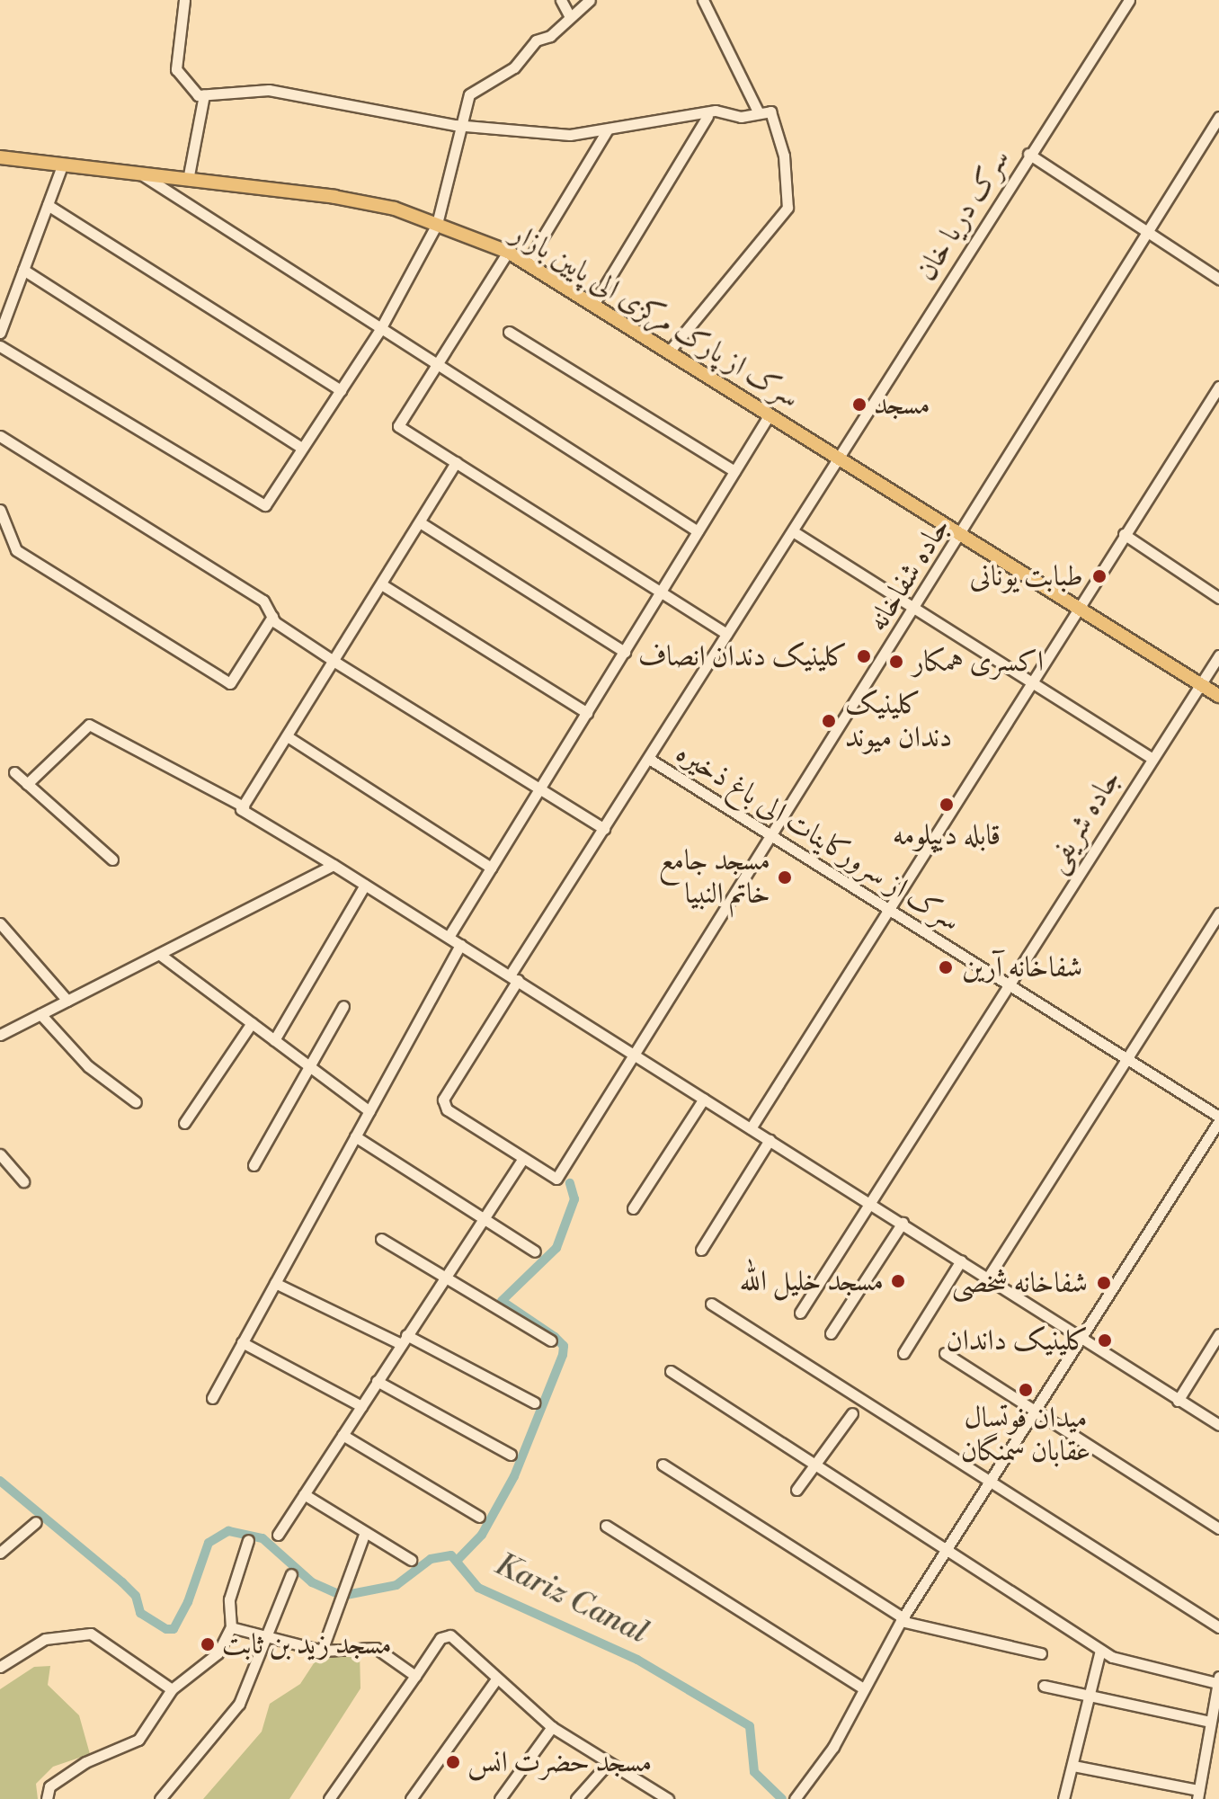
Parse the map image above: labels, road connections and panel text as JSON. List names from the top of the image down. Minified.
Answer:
{"streets":{"main road":["سرک از پارک مرکزی الی پایین بازار"],"street":["سرک دریا خان","جاده شفاخانه","جاده شریفی","سرک از سرورکاینات الی باغ ذخیره"]},"crossings":[["سرک دریا خان","سرک از پارک مرکزی الی پایین بازار"],["سرک دریا خان","جاده شفاخانه"],["سرک دریا خان","سرک از سرورکاینات الی باغ ذخیره"],["سرک از پارک مرکزی الی پایین بازار","جاده شفاخانه"],["سرک از پارک مرکزی الی پایین بازار","جاده شریفی"],["جاده شفاخانه","سرک از سرورکاینات الی باغ ذخیره"],["جاده شریفی","سرک از سرورکاینات الی باغ ذخیره"]],"water":["Kariz Canal"],"places":["مسجد","طبابت یونانی","کلینیک دندان انصاف","اکسری همکار","کلینیک دندان میوند","قابله دیپلومه","مسجد جامع خاتم النبیا","شفاخانه آرین","مسجد خلیل الله","شفاخانه شخصی","کلینیک داندان","میدان فوتسال عقابان سمنگان","مسجد زید بن ثابت","مسجد حضرت انس"]}
